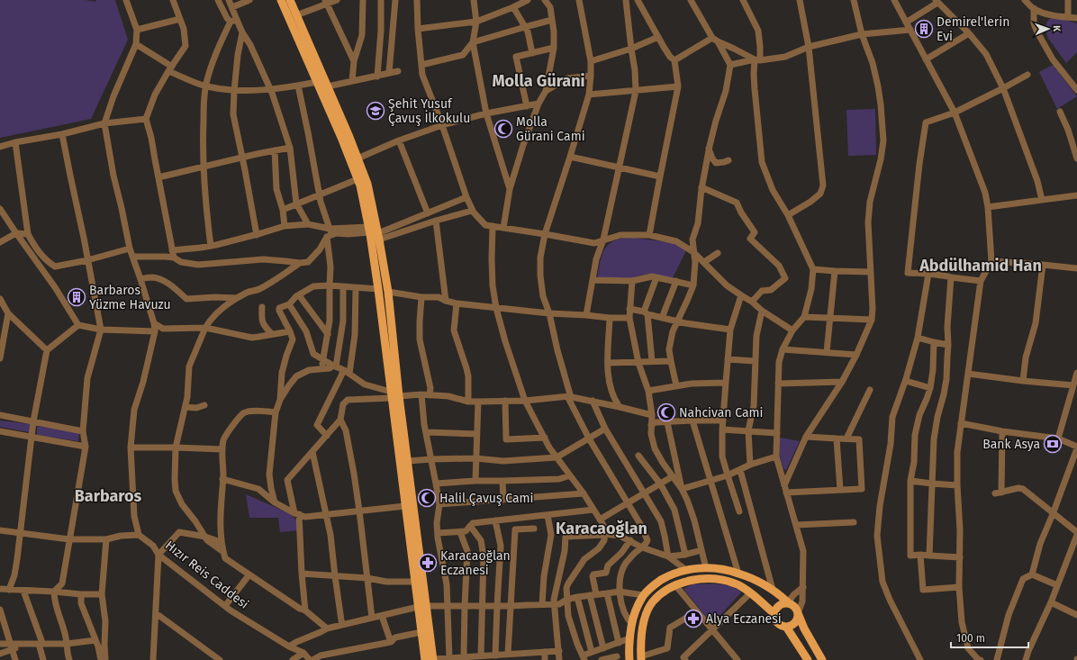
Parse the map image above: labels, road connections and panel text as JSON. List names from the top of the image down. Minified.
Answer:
{"streets":{"street":["Hızır Reis Caddesi"]},"districts":["Molla Gürani","Abdülhamid Han","Barbaros","Karacaoğlan"],"places":{"building":["Demirel'lerin Evi","Barbaros Yüzme Havuzu"],"school or university":["Şehit Yusuf Çavuş İlkokulu"],"mosque":["Molla Gürani Cami","Nahcivan Cami","Halil Çavuş Cami"],"bank":["Bank Asya"],"pharmacy":["Karacaoğlan Eczanesi","Alya Eczanesi"]},"scale_bar":"100 m","north":"right"}
